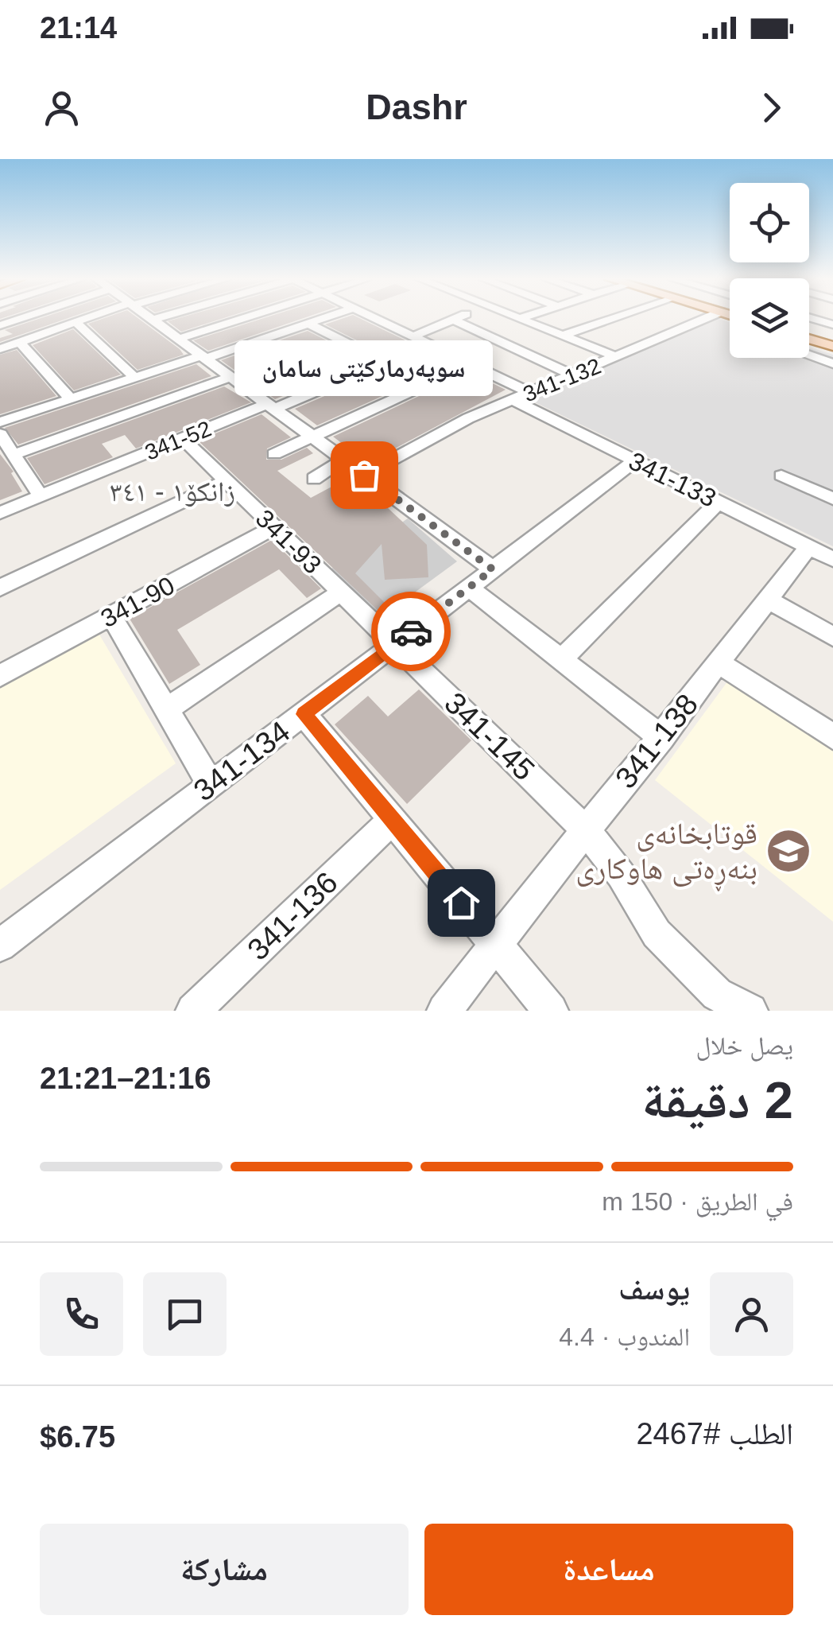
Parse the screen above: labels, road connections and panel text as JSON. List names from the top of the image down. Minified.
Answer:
{"streets":{"street":["341-132","341-52","341-133","341-93","341-90","341-145","341-138","341-134","341-136"]},"crossings":[["341-132","341-133"],["341-52","341-93"],["341-133","341-138"],["341-133","341-134"],["341-93","341-90"],["341-93","341-145"],["341-93","341-134"],["341-145","341-138"],["341-145","341-134"]],"districts":["زانکۆ١ - ٣٤١"],"places":{"other":["سوپەرمارکێتی سامان"],"school or university":["قوتابخانەی بنەڕەتی هاوکاری"]},"page":{"status":"21:14","header":"Dashr","bubble":"سوپەرمارکێتی سامان","heading":["2 دقيقة","يصل خلال","21:16–21:21"],"panel":["يوسف","المندوب · 4.4","الطلب #2467","$6.75"],"bar":"في الطريق · 150 m","buttons":["مساعدة","مشاركة"]}}
